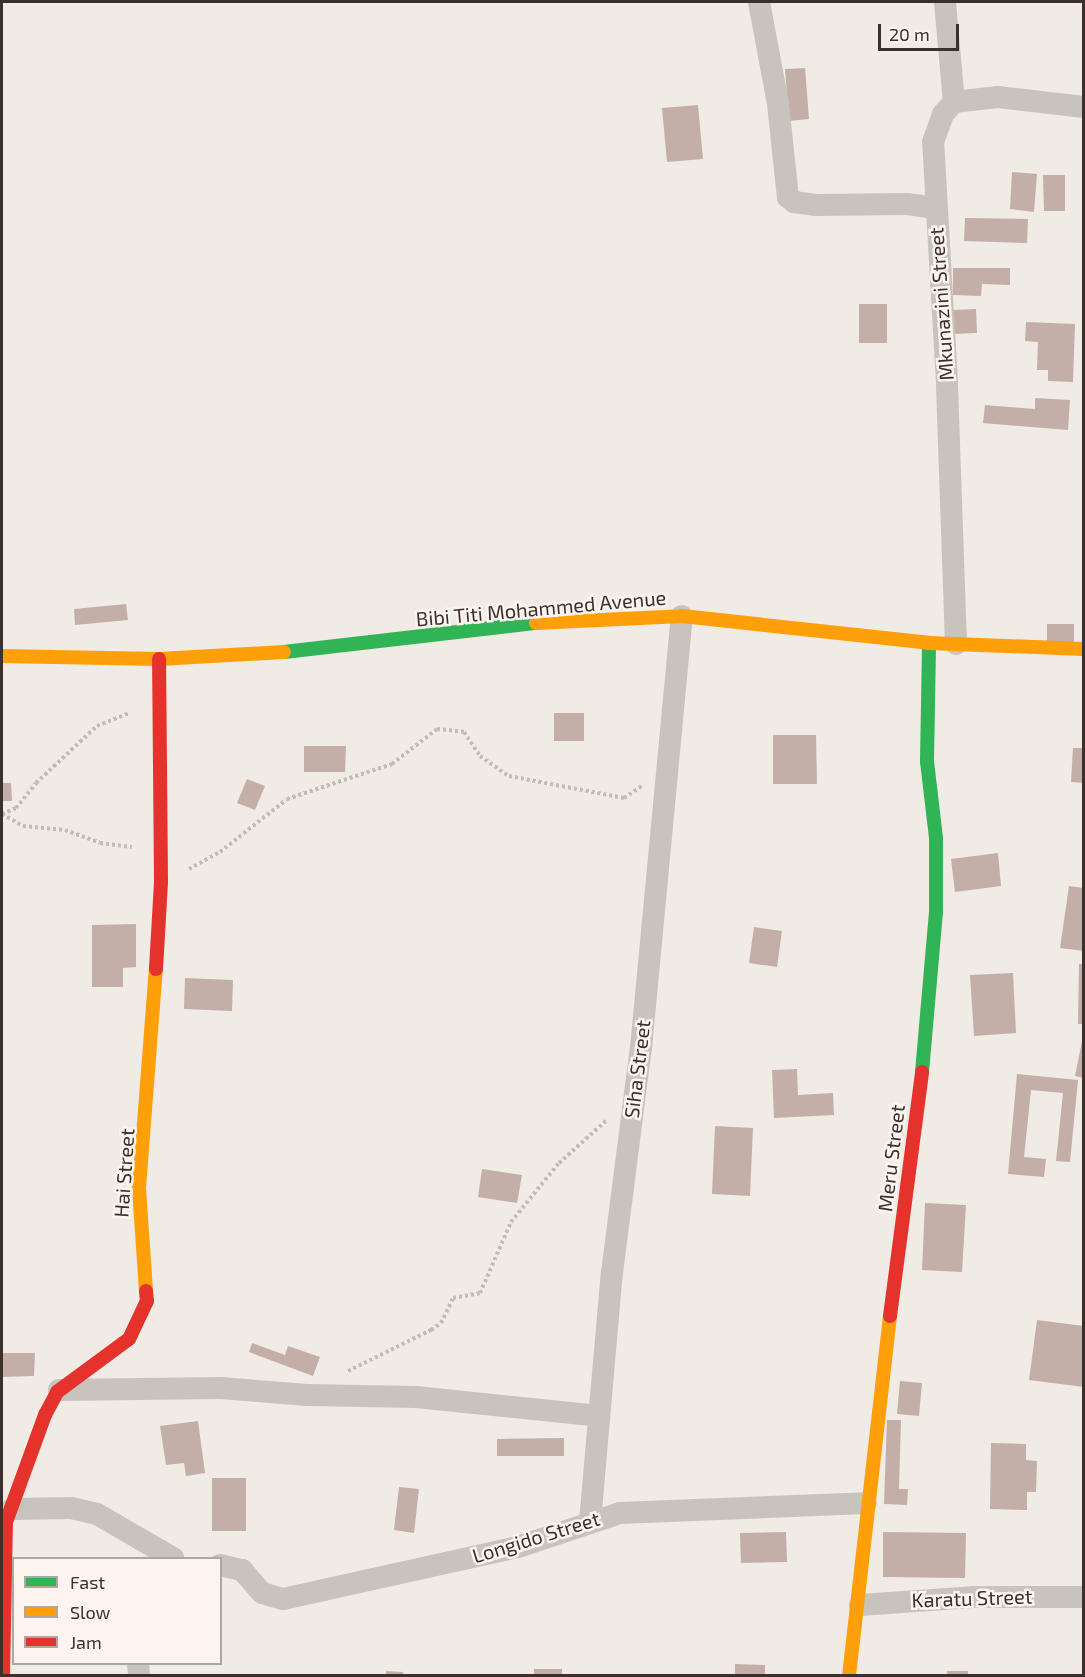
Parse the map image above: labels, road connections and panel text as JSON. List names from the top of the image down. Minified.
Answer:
{"streets":{"street":["Mkunazini Street","Bibi Titi Mohammed Avenue","Siha Street","Meru Street","Hai Street","Longido Street","Karatu Street"]},"crossings":[["Mkunazini Street","Bibi Titi Mohammed Avenue"],["Bibi Titi Mohammed Avenue","Siha Street"],["Bibi Titi Mohammed Avenue","Meru Street"],["Bibi Titi Mohammed Avenue","Hai Street"],["Siha Street","Longido Street"],["Meru Street","Longido Street"],["Meru Street","Karatu Street"]],"legend":["Fast","Slow","Jam"],"scale_bar":"20 m"}
